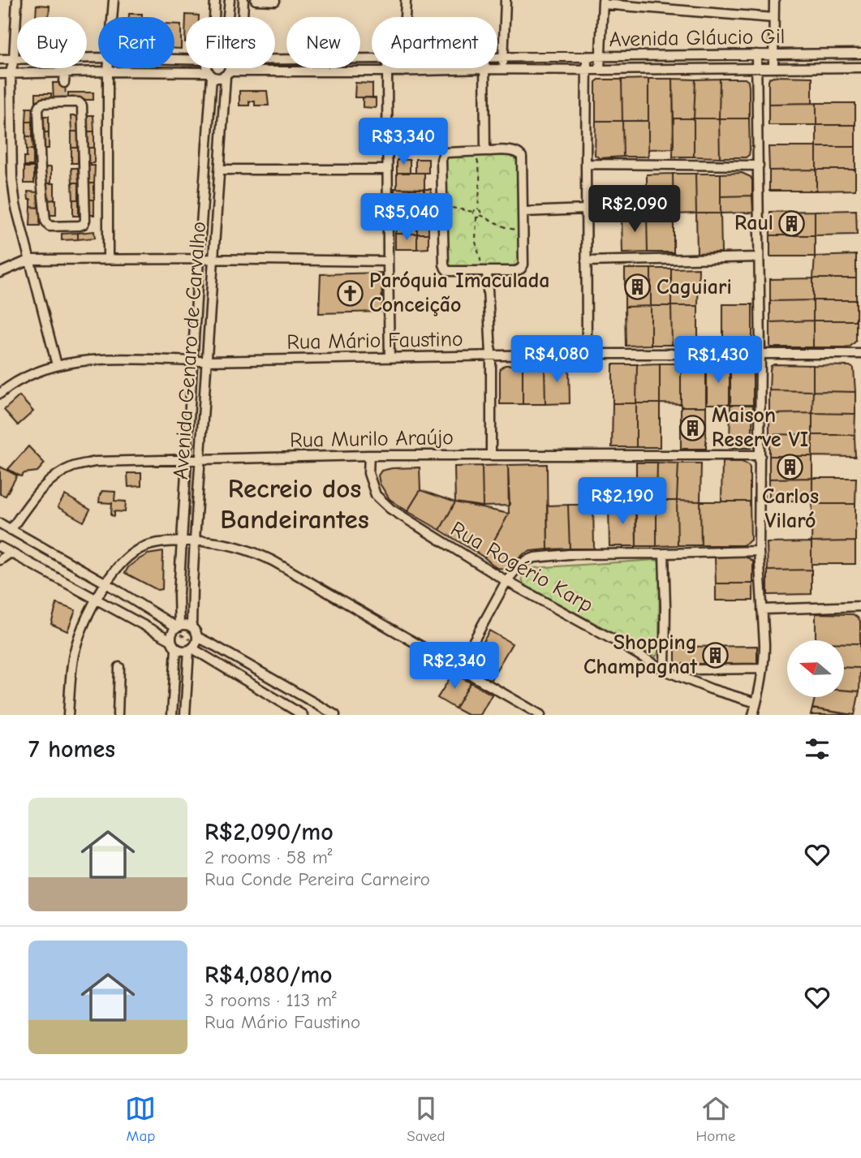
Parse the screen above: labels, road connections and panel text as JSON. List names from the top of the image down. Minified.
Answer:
{"streets":{"street":["Avenida Gláucio Gil","Rua Mário Faustino","Avenida Genaro de Carvalho","Rua Murilo Araújo","Rua Rogério Karp"]},"crossings":[["Avenida Gláucio Gil","Avenida Genaro de Carvalho"],["Rua Mário Faustino","Avenida Genaro de Carvalho"],["Avenida Genaro de Carvalho","Rua Murilo Araújo"],["Rua Murilo Araújo","Rua Rogério Karp"]],"districts":["Recreio dos Bandeirantes"],"places":{"building":["Raul","Caguiari","Maison Reserve VI","Carlos Vilaró","Shopping Champagnat"],"church":["Paróquia Imaculada Conceição"]},"north":"left","page":{"chip":["Buy","Rent","Filters","New","Apartment"],"price":["R$3,340","R$2,090","R$5,040","R$4,080","R$1,430","R$2,190","R$2,340"],"heading":"7 homes","list":[{"name":"R$2,090/mo","note":"2 rooms · 58 m² · Rua Conde Pereira Carneiro"},{"name":"R$4,080/mo","note":"3 rooms · 113 m² · Rua Mário Faustino"}],"tabs":["Map","Saved","Home"]}}
